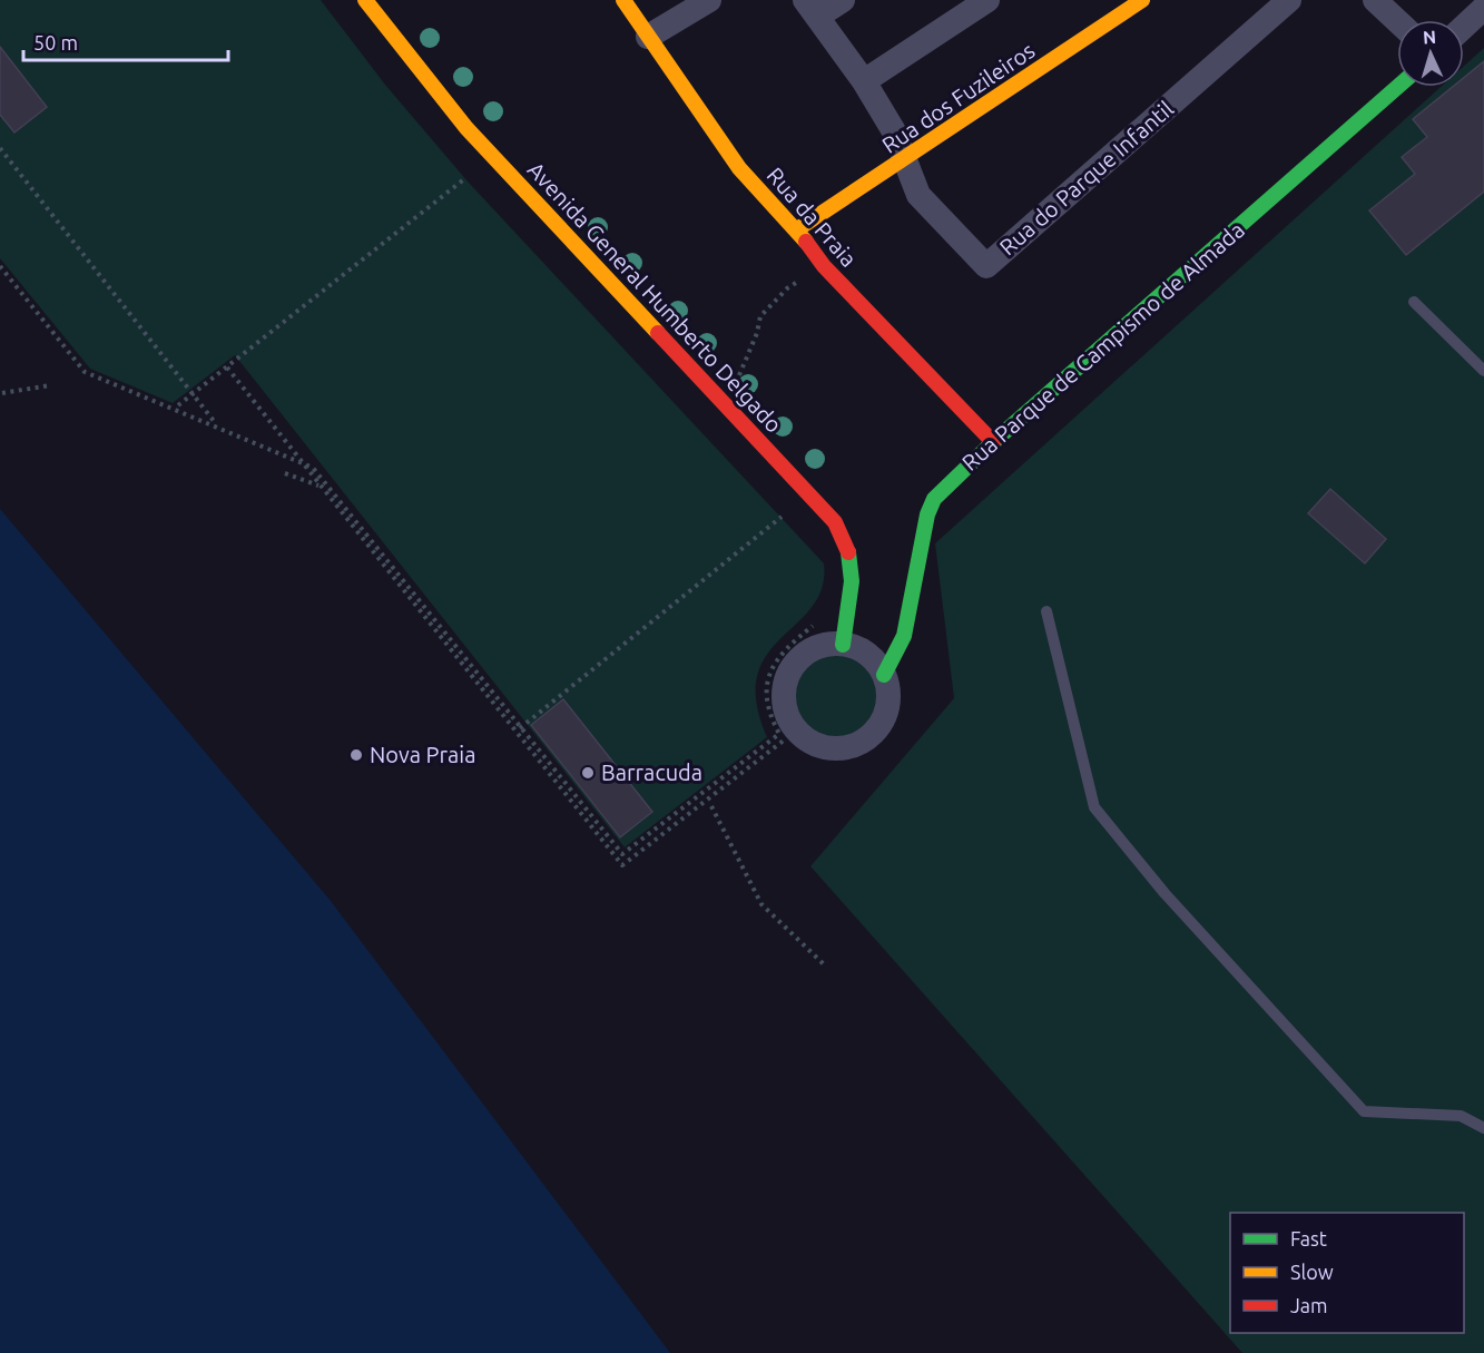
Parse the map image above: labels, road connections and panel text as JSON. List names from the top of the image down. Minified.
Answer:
{"streets":{"street":["Rua dos Fuzileiros","Rua do Parque Infantil","Rua da Praia","Avenida General Humberto Delgado","Rua Parque de Campismo de Almada"]},"crossings":[["Rua dos Fuzileiros","Rua do Parque Infantil"],["Rua dos Fuzileiros","Rua da Praia"],["Rua da Praia","Rua Parque de Campismo de Almada"],["Avenida General Humberto Delgado","Rua Parque de Campismo de Almada"]],"places":["Nova Praia","Barracuda"],"legend":["Fast","Slow","Jam"],"scale_bar":"50 m","north":"top"}
